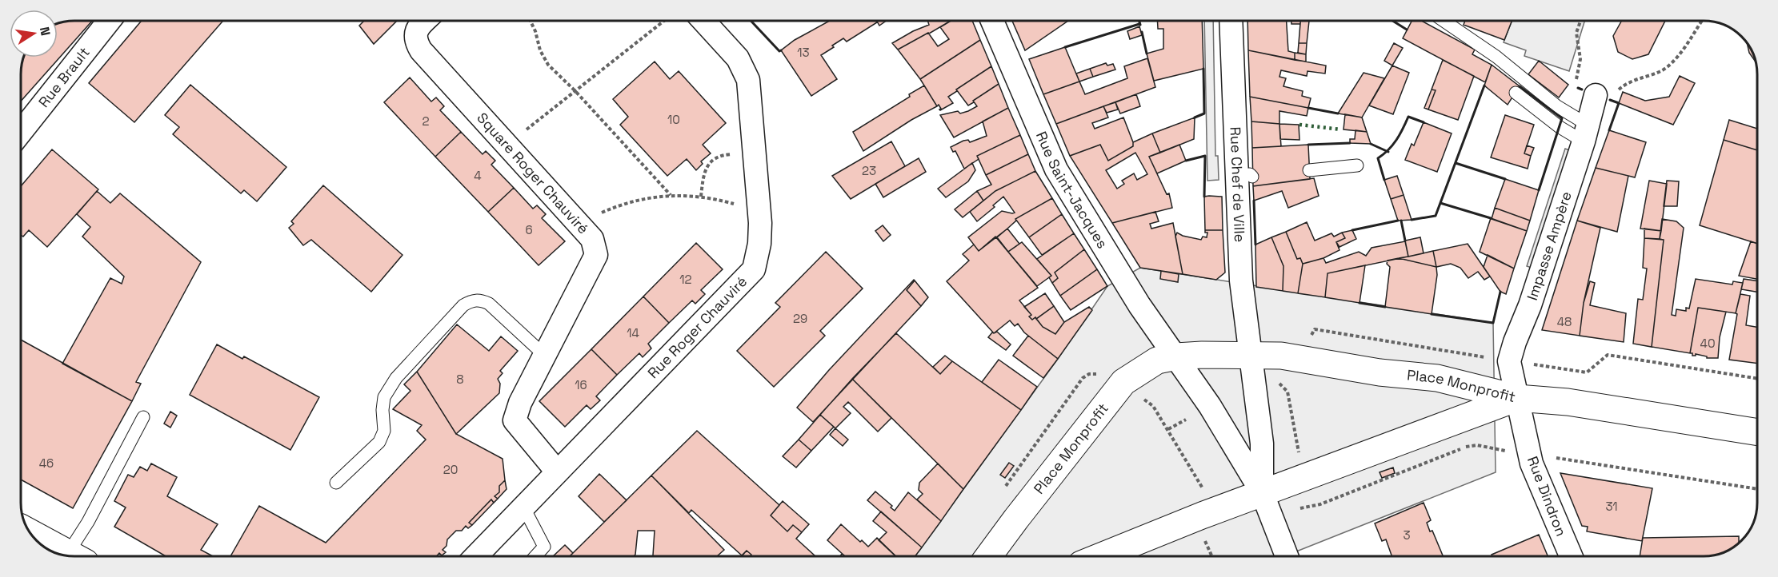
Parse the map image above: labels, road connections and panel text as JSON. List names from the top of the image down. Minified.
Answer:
{"streets":{"main road":["Place Monprofit"],"street":["Rue Brault","Square Roger Chauviré","Rue Chef de Ville","Rue Saint-Jacques","Impasse Ampère","Rue Roger Chauviré","Rue Dindron"]},"crossings":[["Square Roger Chauviré","Rue Roger Chauviré"],["Rue Chef de Ville","Place Monprofit"],["Rue Saint-Jacques","Place Monprofit"],["Impasse Ampère","Place Monprofit"],["Impasse Ampère","Rue Dindron"],["Place Monprofit","Rue Dindron"]],"house_numbers":["13","10","2","23","4","6","12","29","48","14","40","8","16","46","20","31","3"],"north":"right"}
